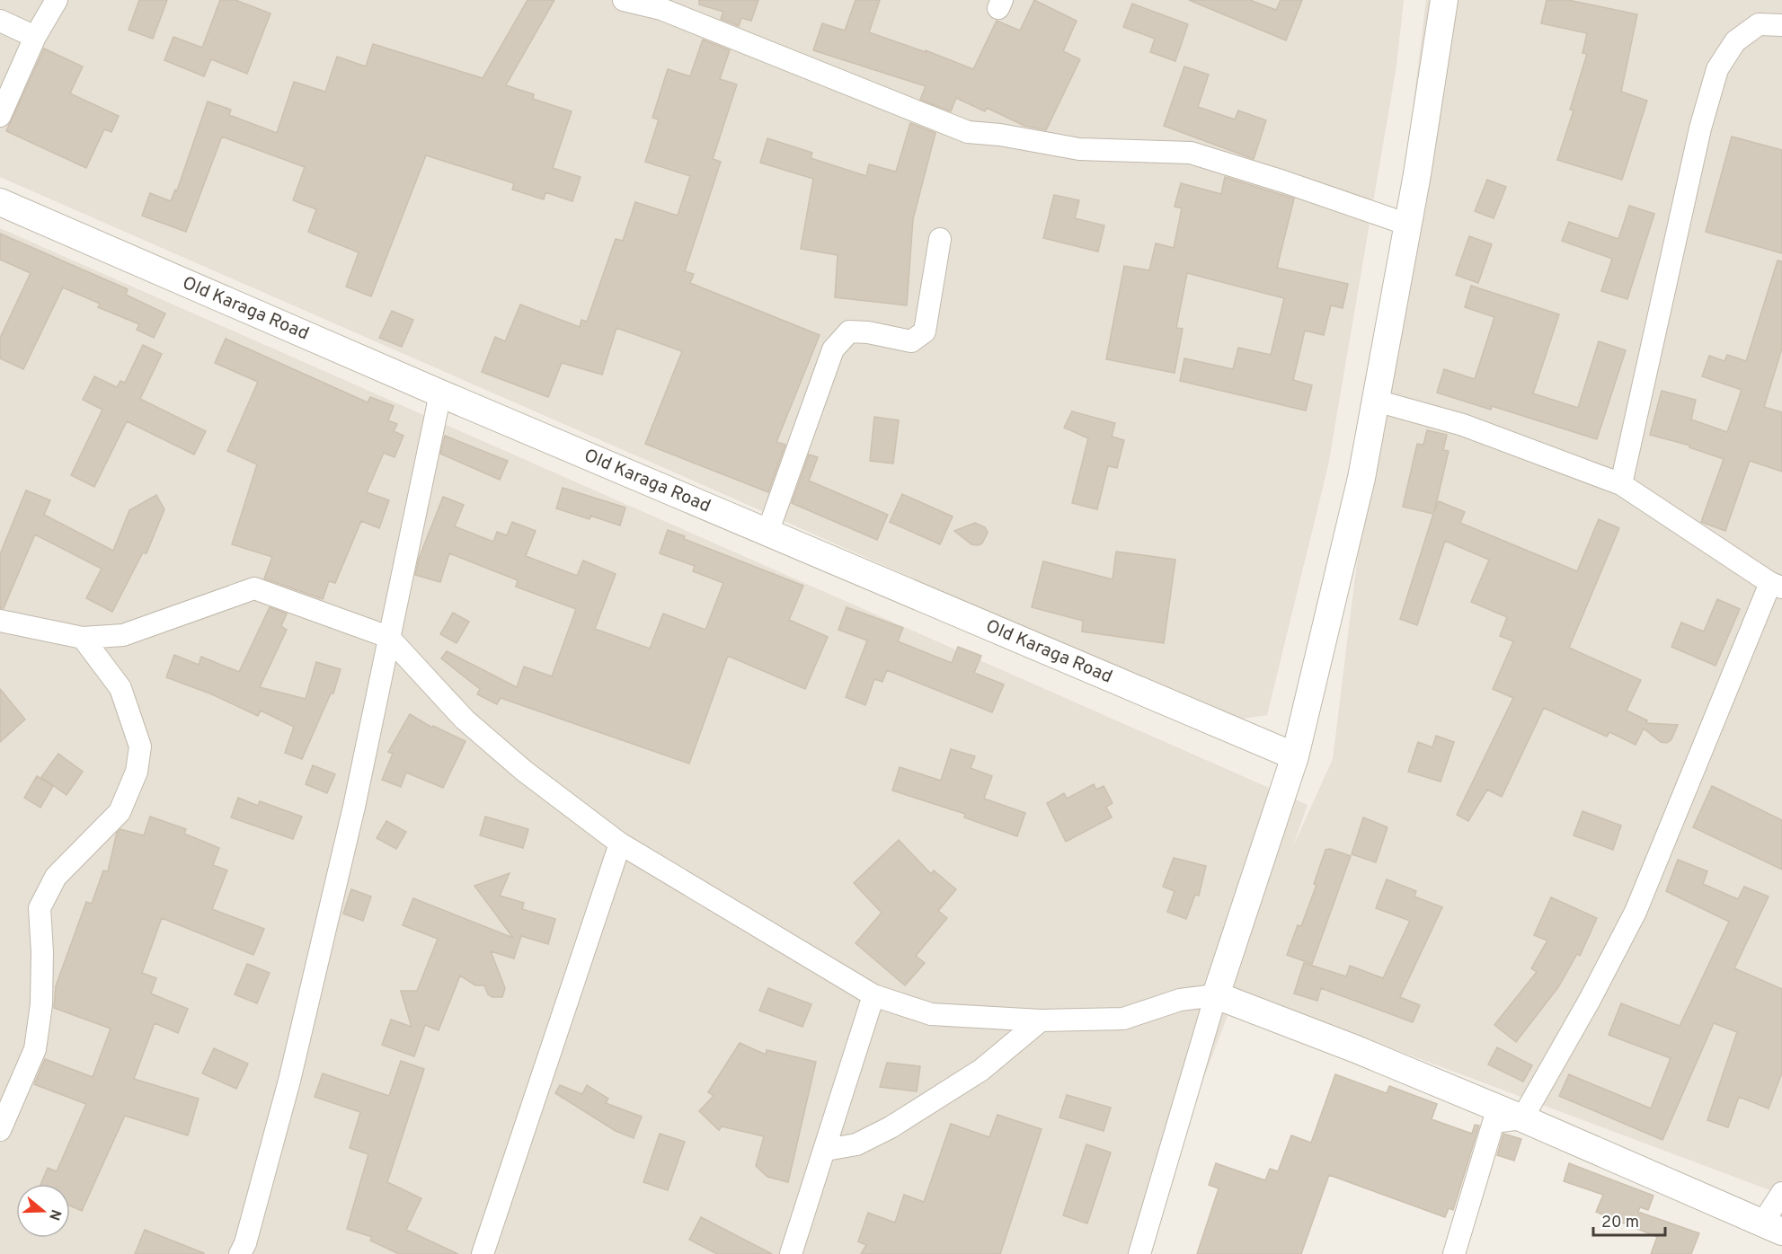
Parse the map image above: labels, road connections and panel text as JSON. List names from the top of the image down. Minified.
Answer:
{"streets":{"street":["Old Karaga Road"]},"scale_bar":"20 m","north":"right"}
